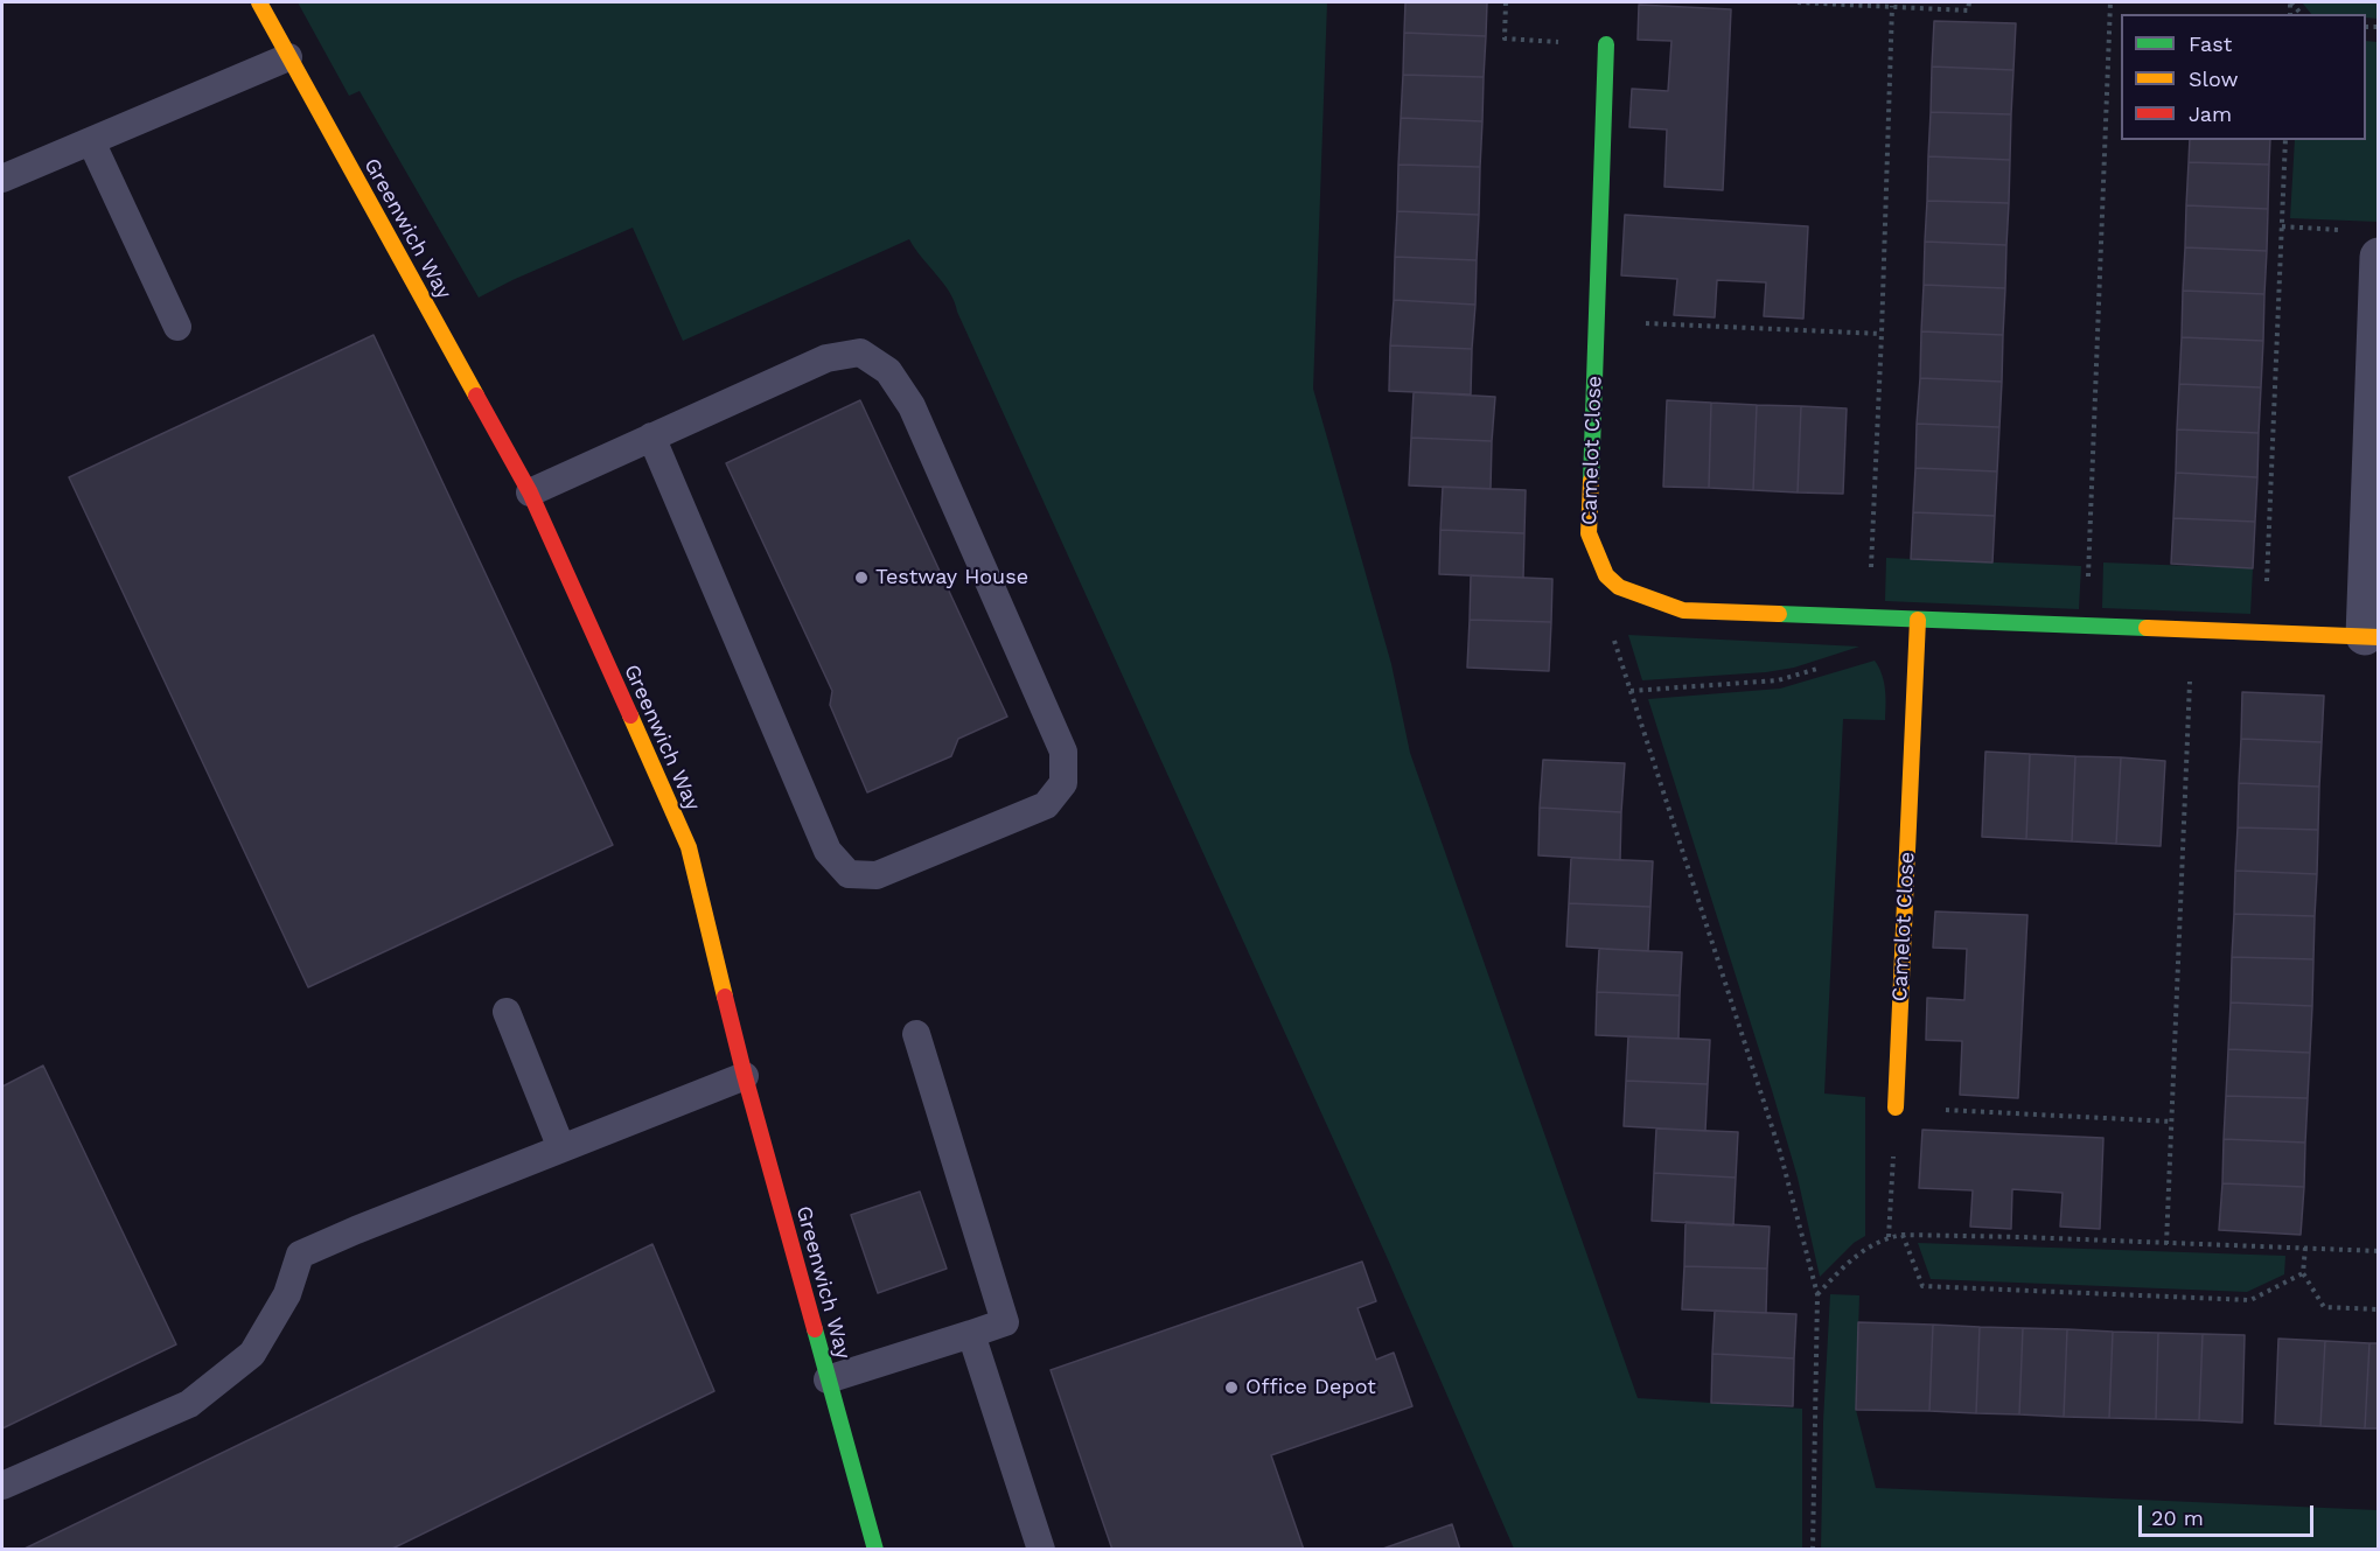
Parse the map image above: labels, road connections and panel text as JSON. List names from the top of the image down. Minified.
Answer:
{"streets":{"street":["Greenwich Way","Camelot Close"]},"places":["Testway House","Office Depot"],"legend":["Fast","Slow","Jam"],"scale_bar":"20 m"}
